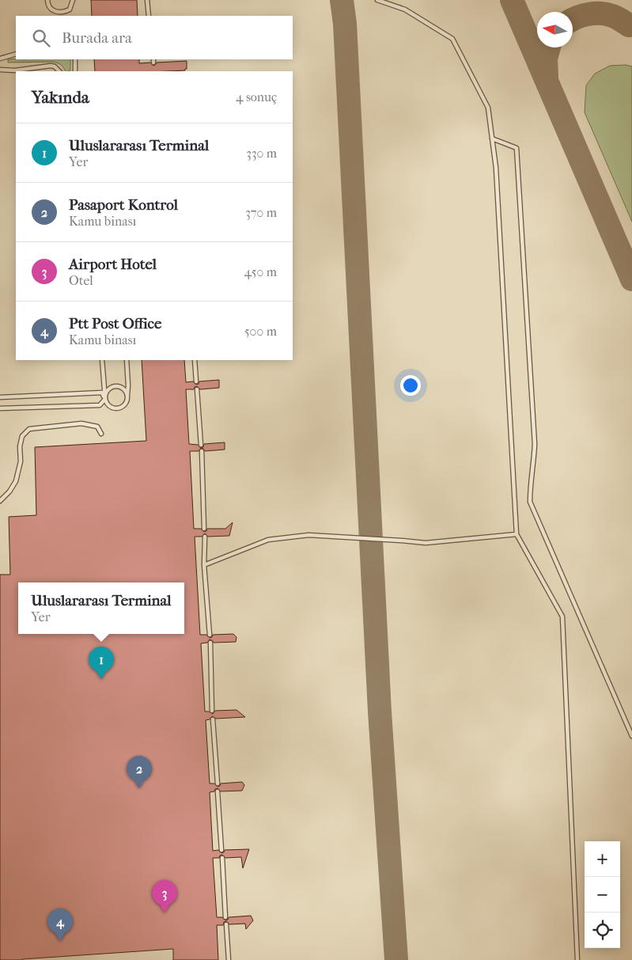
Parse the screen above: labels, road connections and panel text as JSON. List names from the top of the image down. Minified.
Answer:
{"north":"left","page":{"search":"Burada ara","heading":["Yakında","4 sonuç"],"list":[{"mark":"1","name":"Uluslararası Terminal","note":"Yer","value":"330 m"},{"mark":"2","name":"Pasaport Kontrol","note":"Kamu binası","value":"370 m"},{"mark":"3","name":"Airport Hotel","note":"Otel","value":"450 m"},{"mark":"4","name":"Ptt Post Office","note":"Kamu binası","value":"500 m"}],"popup":["Uluslararası Terminal","Yer"],"pins":["1","2","3","4"],"map_buttons":["+","−"]}}
